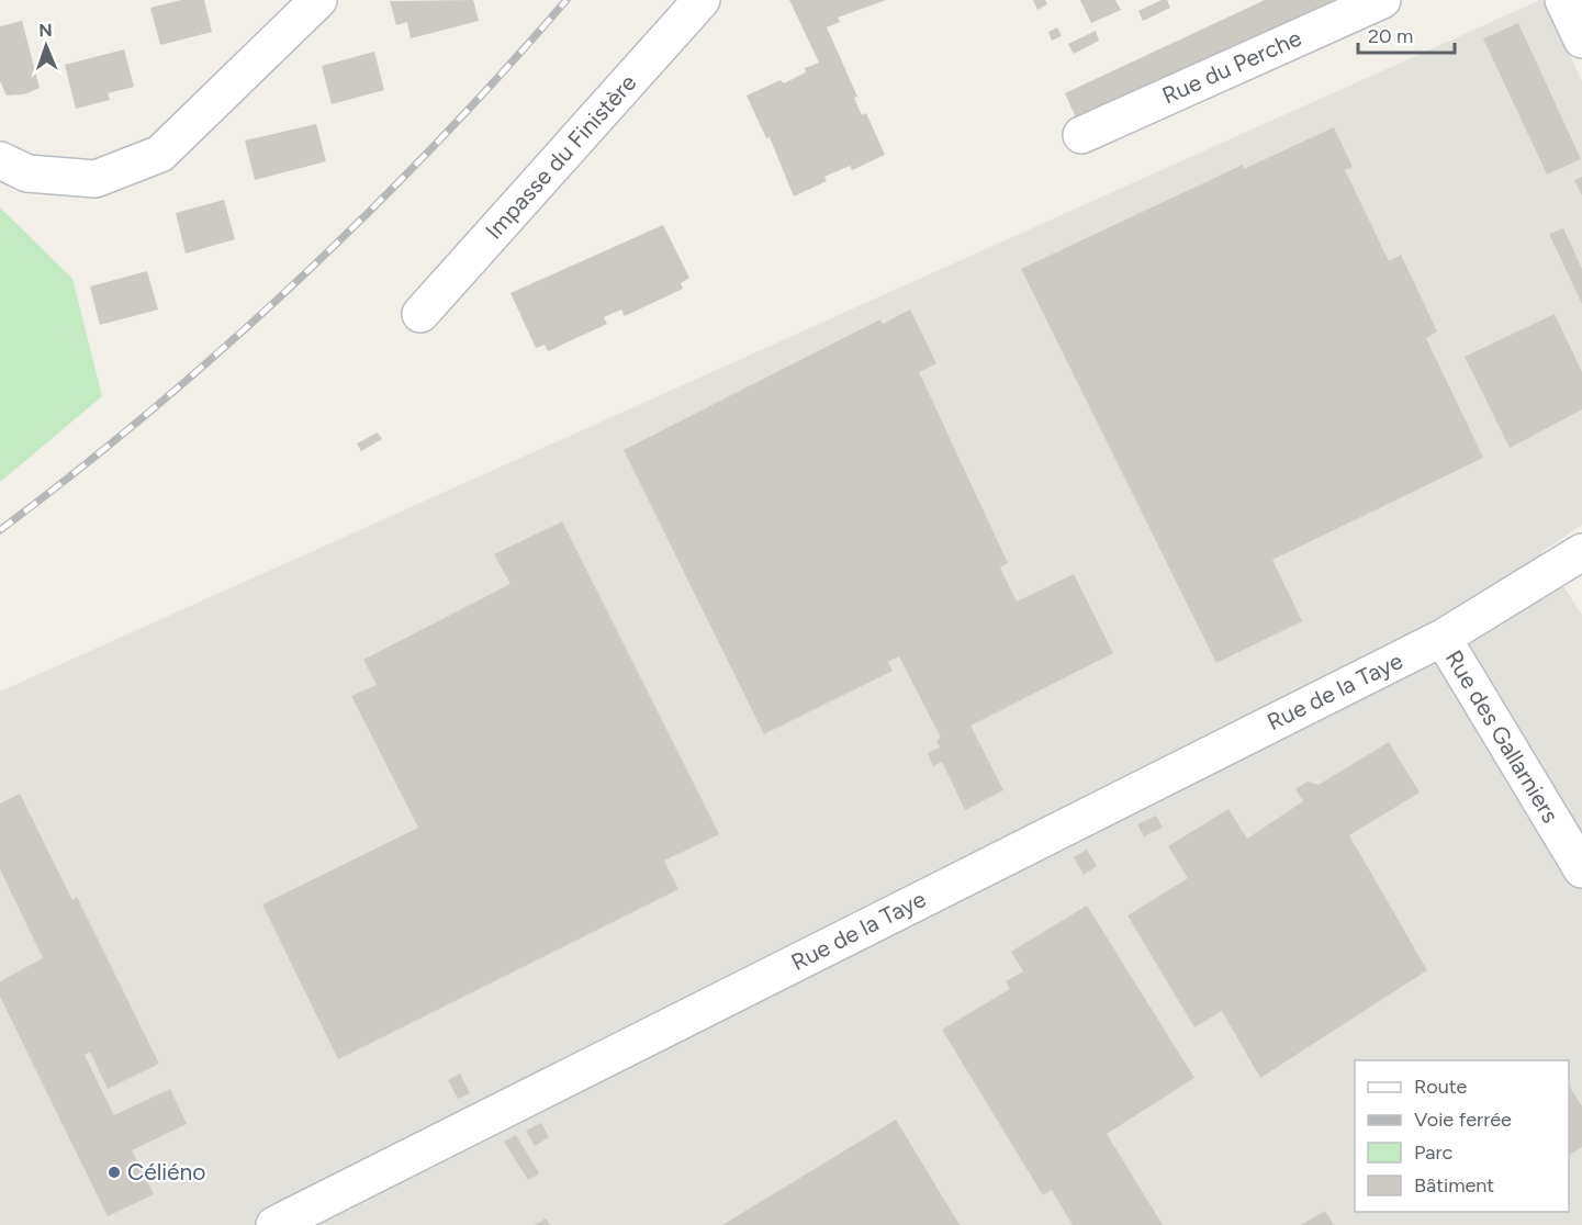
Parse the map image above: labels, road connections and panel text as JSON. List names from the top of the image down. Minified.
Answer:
{"streets":{"street":["Rue du Perche","Impasse du Finistère","Rue de la Taye","Rue des Gallarniers"]},"crossings":[["Rue de la Taye","Rue des Gallarniers"]],"places":["Céliéno"],"legend":["Route","Voie ferrée","Parc","Bâtiment"],"scale_bar":"20 m","north":"top"}
